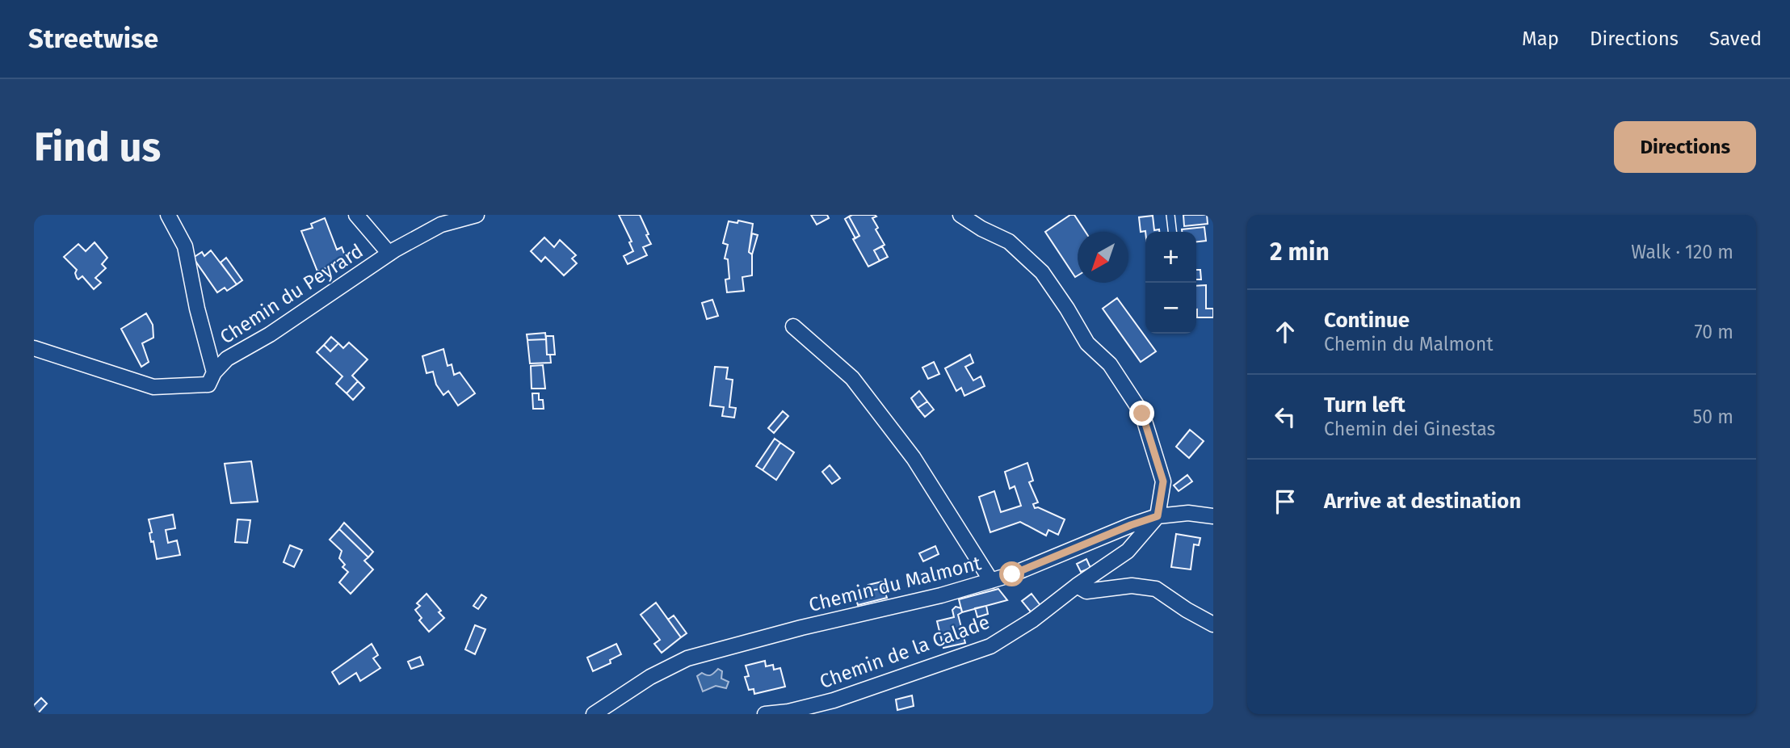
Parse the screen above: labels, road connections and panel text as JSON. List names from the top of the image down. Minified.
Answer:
{"streets":{"street":["Chemin du Peyrard","Chemin du Malmont","Chemin de la Calade"]},"crossings":[["Chemin du Malmont","Chemin de la Calade"]],"north":"bottom left","page":{"header":"Streetwise","nav":["Map","Directions","Saved"],"buttons":"Directions","title":"Find us","heading":["2 min","Walk · 120 m"],"map_buttons":["+","−"],"list":[["Continue","Chemin du Malmont","70 m"],["Turn left","Chemin dei Ginestas","50 m"],"Arrive at destination"]}}
